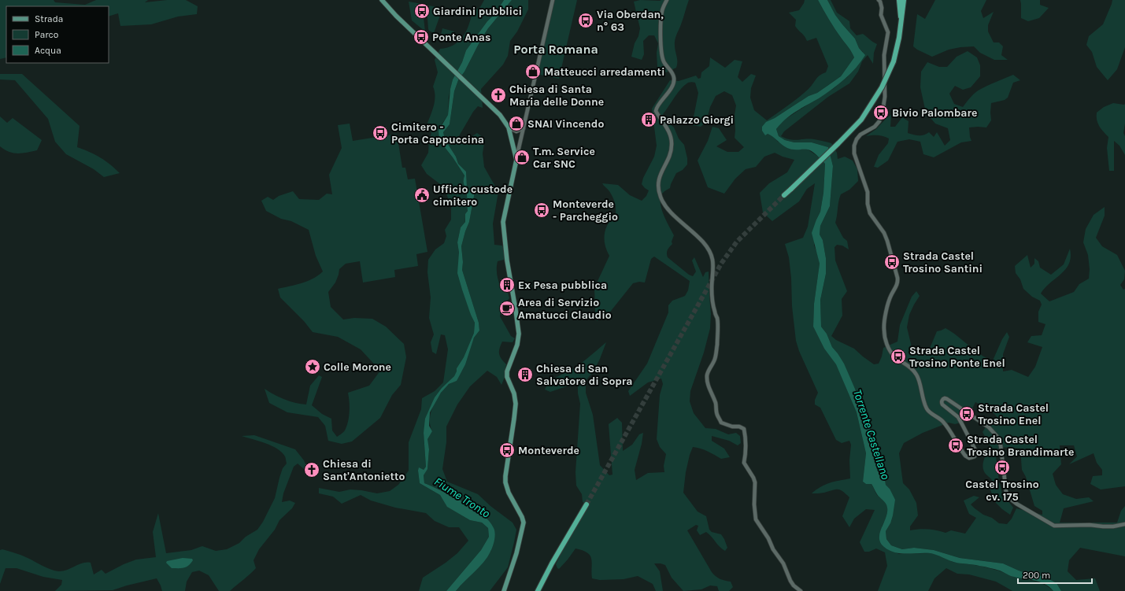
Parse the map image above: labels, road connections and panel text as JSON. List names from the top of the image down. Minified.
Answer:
{"districts":["Porta Romana"],"water":["Torrente Castellano","Fiume Tronto"],"places":{"bus stop":["Giardini pubblici","Via Oberdan, n° 63","Ponte Anas","Bivio Palombare","Cimitero - Porta Cappuccina","Monteverde - Parcheggio","Strada Castel Trosino Santini","Strada Castel Trosino Ponte Enel","Strada Castel Trosino Enel","Strada Castel Trosino Brandimarte","Monteverde","Castel Trosino cv. 175"],"shop":["Matteucci arredamenti","SNAI Vincendo","T.m. Service Car SNC"],"church":["Chiesa di Santa Maria delle Donne","Chiesa di Sant'Antonietto"],"building":["Palazzo Giorgi","Ex Pesa pubblica","Chiesa di San Salvatore di Sopra"],"public building":["Ufficio custode cimitero"],"cafe":["Area di Servizio Amatucci Claudio"],"place":["Colle Morone"]},"legend":["Strada","Parco","Acqua"],"scale_bar":"200 m"}
